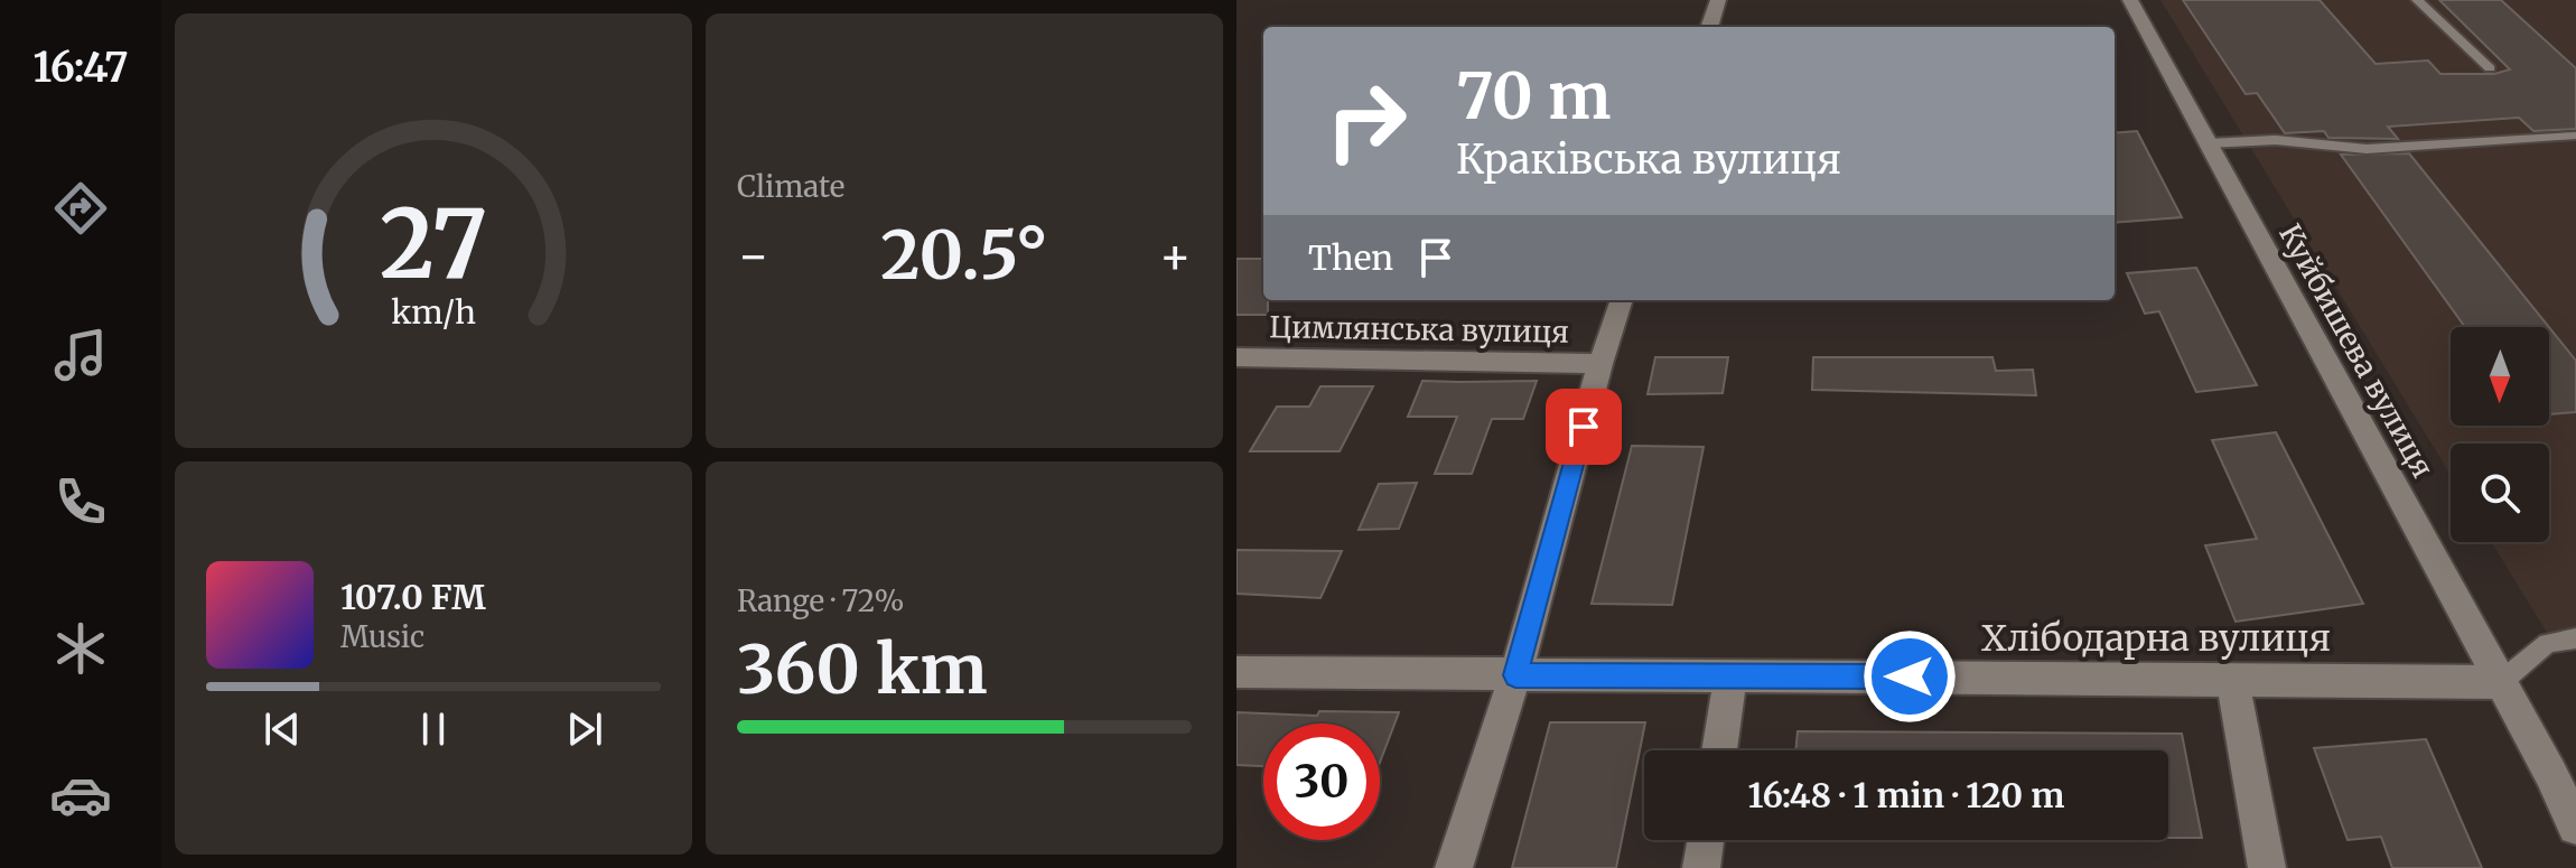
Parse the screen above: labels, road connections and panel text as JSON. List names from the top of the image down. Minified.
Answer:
{"streets":{"street":["Цимлянська вулиця","Куйбишева вулиця","Хлібодарна вулиця"]},"crossings":[["Куйбишева вулиця","Хлібодарна вулиця"]],"north":"bottom","page":{"tabs":"16:47","tile":["Climate",["Range · 72%","360 km"]],"turn":["70 m","Краківська вулиця"],"then":"Then","heat":["−","20.5°","+"],"song":["107.0 FM","Music"],"limit":"30","trip":"16:48 · 1 min · 120 m","gauge":["27","km/h"]}}
